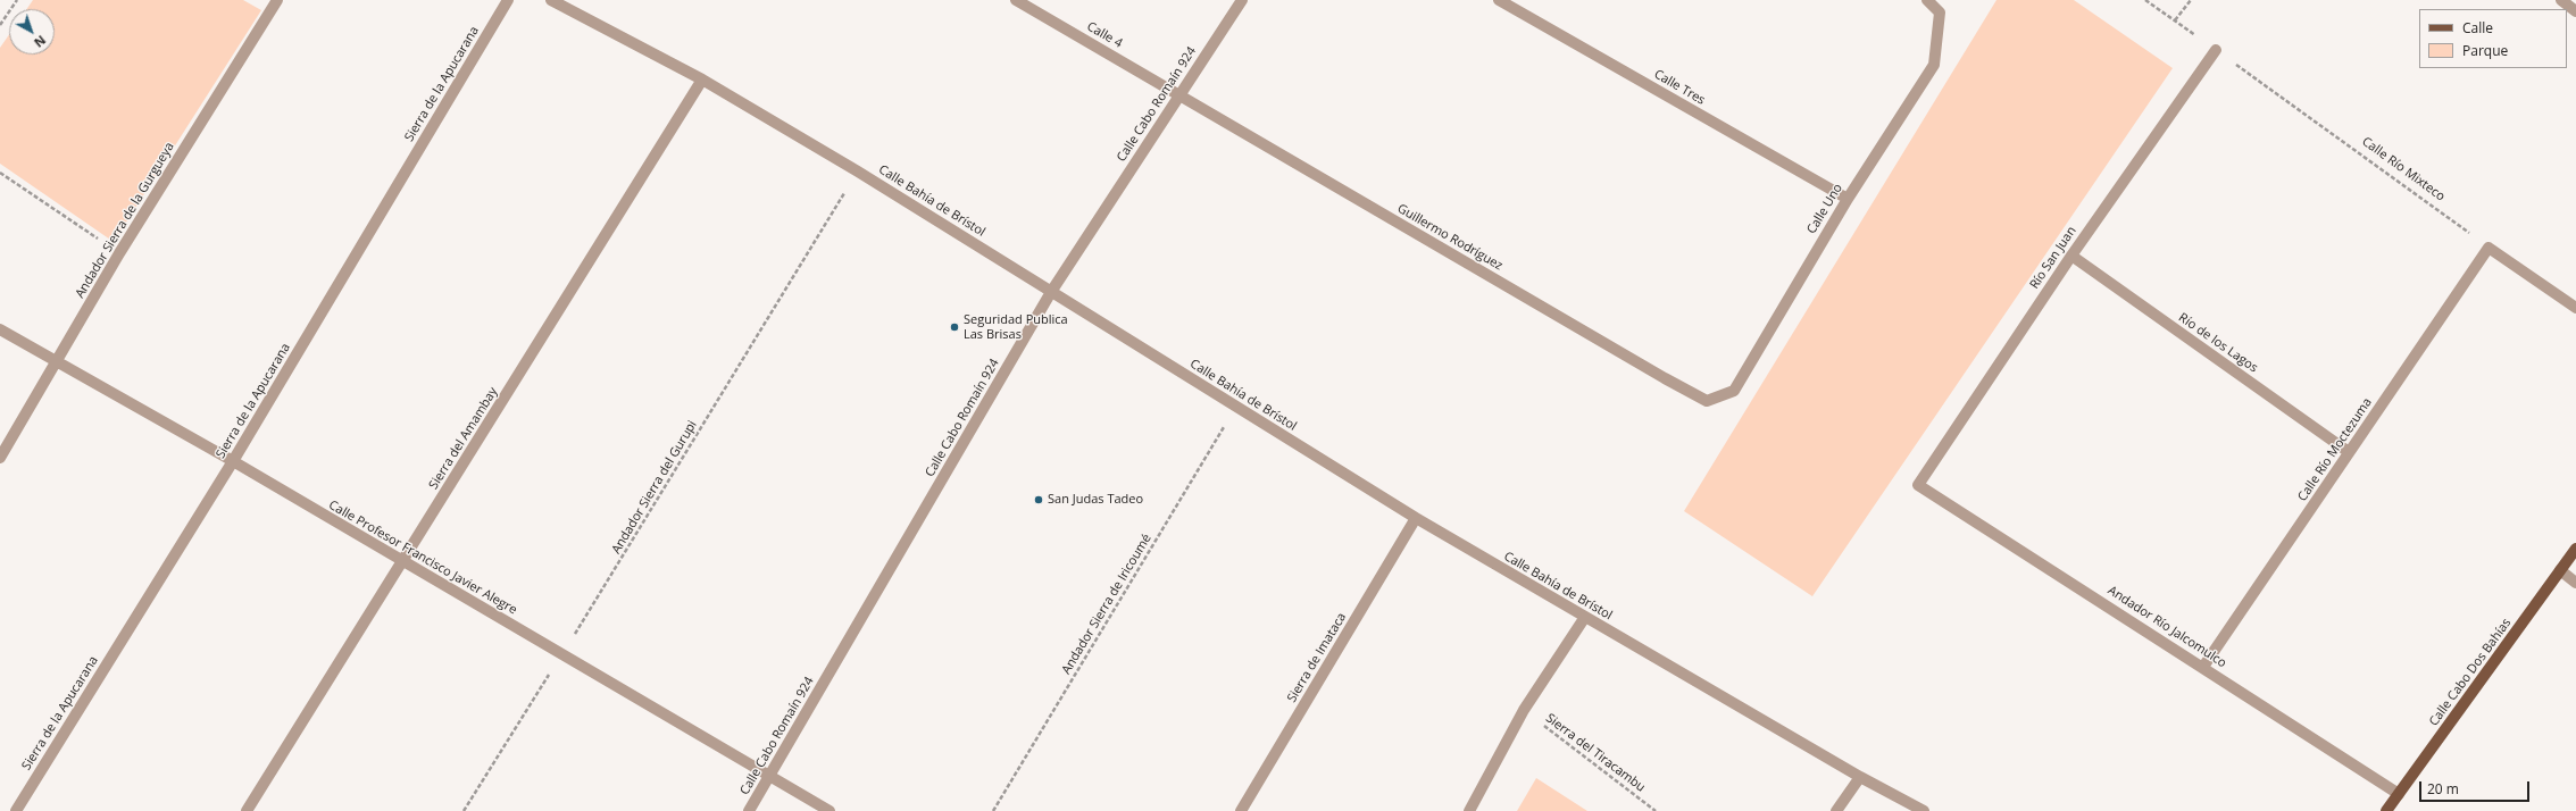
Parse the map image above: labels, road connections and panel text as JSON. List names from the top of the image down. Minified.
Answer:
{"streets":{"main road":["Calle Cabo Dos Bahías"],"street":["Calle 4","Sierra de la Apucarana","Calle Tres","Calle Cabo Romaín 924","Calle Bahía de Brístol","Calle Uno","Andador Sierra de la Gurgueya","Guillermo Rodríguez","Río San Juan","Río de los Lagos","Sierra del Amambay","Calle Río Moctezuma","Calle Profesor Francisco Javier Alegre","Andador Río Jalcomulco","Sierra de Imataca"],"path":["Calle Río Mixteco","Andador Sierra del Gurupi","Andador Sierra de Iricoumé","Sierra del Tiracambu"]},"crossings":[["Calle 4","Calle Cabo Romaín 924"],["Calle 4","Guillermo Rodríguez"],["Sierra de la Apucarana","Calle Profesor Francisco Javier Alegre"],["Calle Tres","Calle Uno"],["Calle Cabo Romaín 924","Calle Bahía de Brístol"],["Calle Cabo Romaín 924","Guillermo Rodríguez"],["Calle Cabo Romaín 924","Calle Profesor Francisco Javier Alegre"],["Calle Río Mixteco","Río San Juan"],["Calle Río Mixteco","Calle Río Moctezuma"],["Calle Bahía de Brístol","Sierra del Amambay"],["Calle Bahía de Brístol","Andador Sierra del Gurupi"],["Calle Bahía de Brístol","Andador Sierra de Iricoumé"],["Calle Bahía de Brístol","Sierra de Imataca"],["Calle Uno","Guillermo Rodríguez"],["Andador Sierra de la Gurgueya","Calle Profesor Francisco Javier Alegre"],["Río San Juan","Río de los Lagos"],["Río San Juan","Andador Río Jalcomulco"],["Río de los Lagos","Calle Río Moctezuma"],["Sierra del Amambay","Calle Profesor Francisco Javier Alegre"],["Calle Río Moctezuma","Andador Río Jalcomulco"],["Andador Sierra del Gurupi","Calle Profesor Francisco Javier Alegre"],["Andador Río Jalcomulco","Calle Cabo Dos Bahías"]],"places":["Seguridad Publica Las Brisas","San Judas Tadeo"],"legend":["Calle","Parque"],"scale_bar":"20 m","north":"bottom right"}
